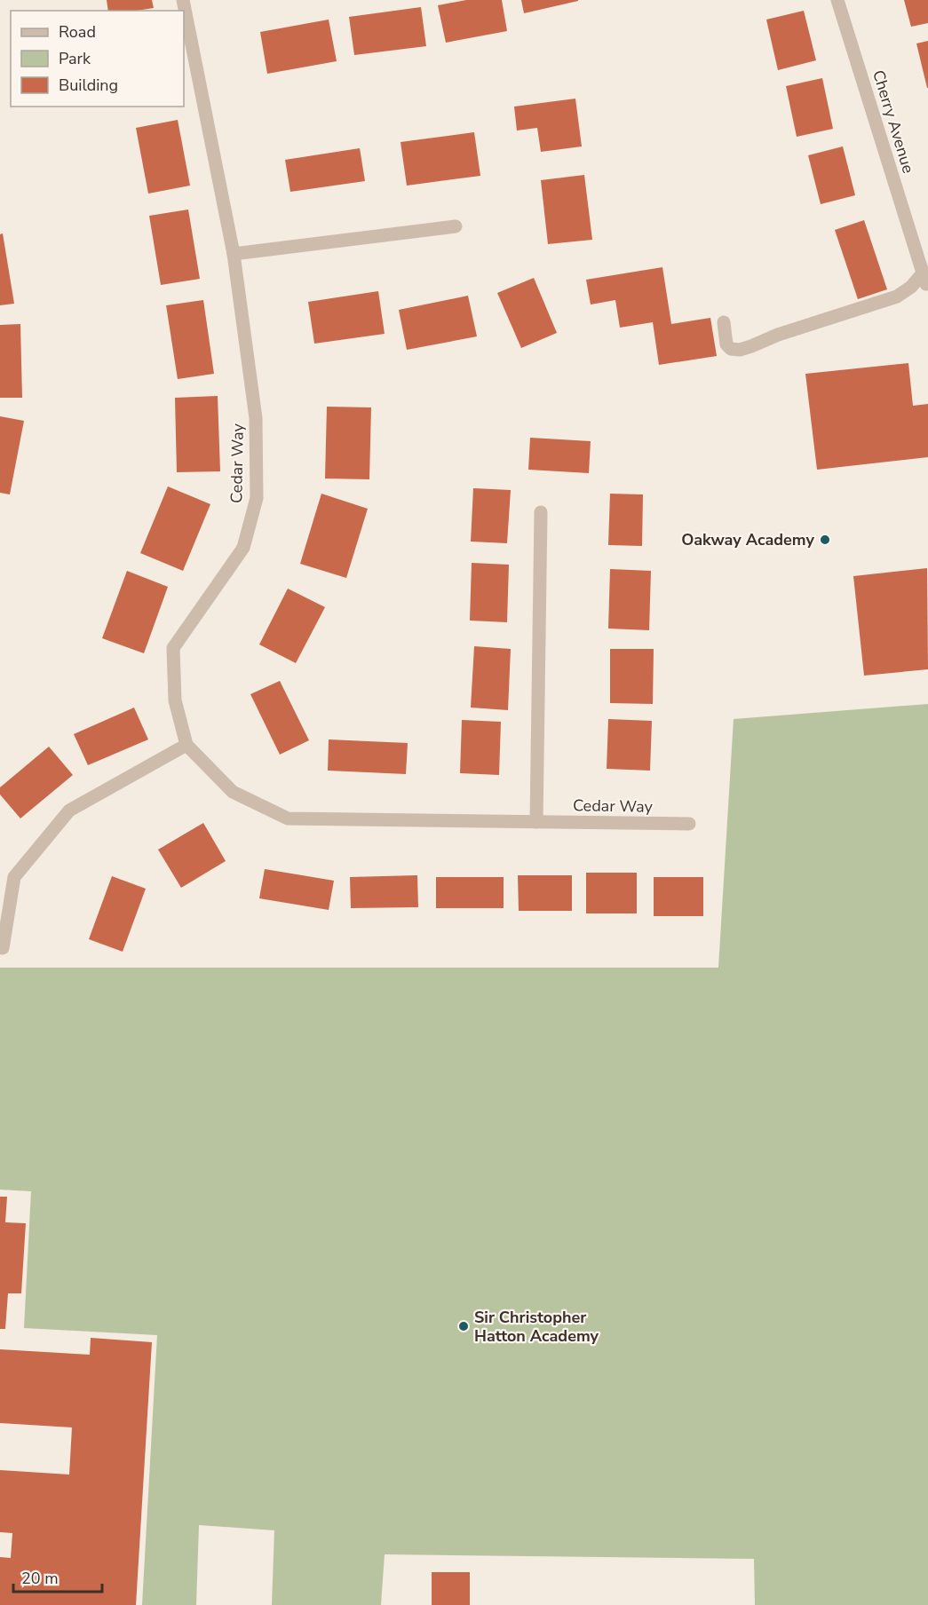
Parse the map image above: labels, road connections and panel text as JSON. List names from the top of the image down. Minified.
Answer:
{"streets":{"street":["Cherry Avenue","Cedar Way"]},"places":["Oakway Academy","Sir Christopher Hatton Academy"],"legend":["Road","Park","Building"],"scale_bar":"20 m"}
